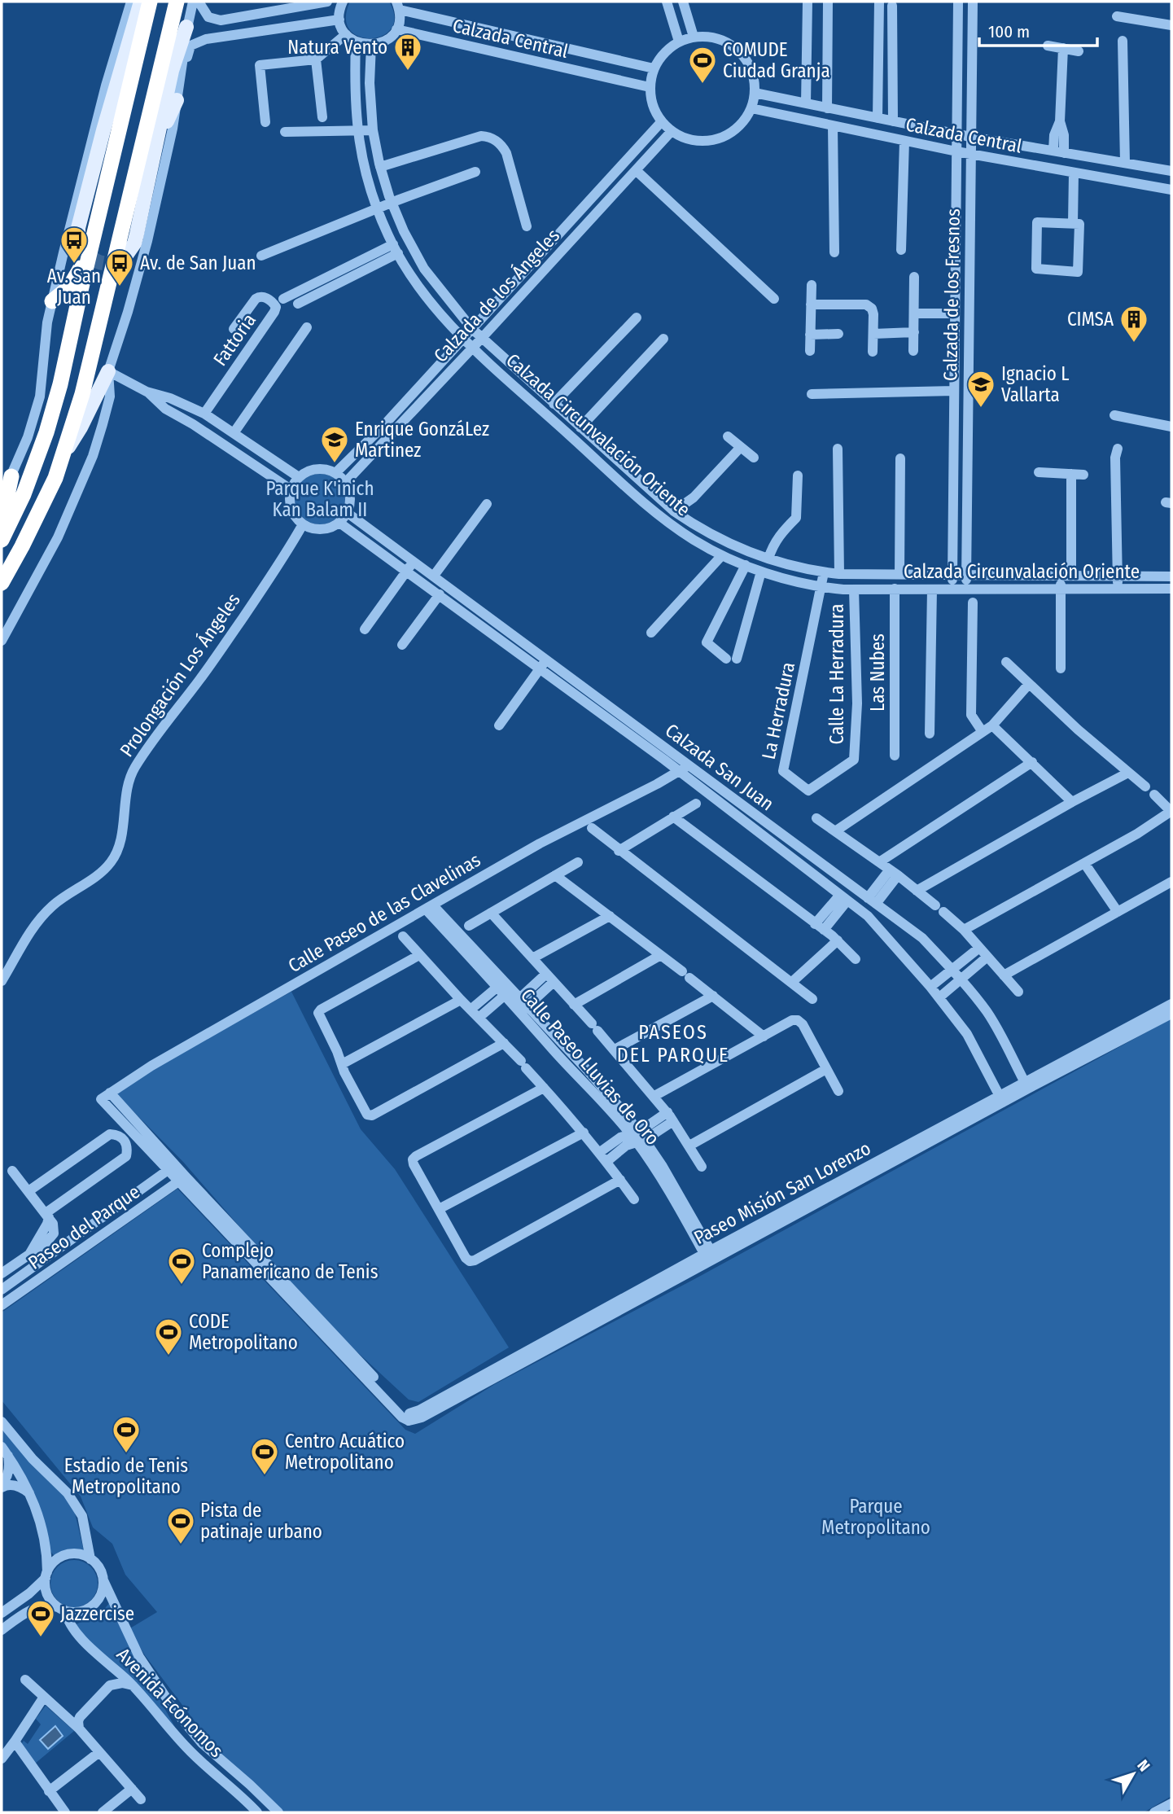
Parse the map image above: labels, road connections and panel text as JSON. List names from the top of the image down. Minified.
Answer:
{"streets":{"street":["Calzada Central","Calzada de los Fresnos","Calzada de los Ángeles","Fattoria","Calzada Circunvalación Oriente","Las Nubes","Calle La Herradura","Prolongación Los Ángeles","La Herradura","Calzada San Juan","Calle Paseo de las Clavelinas","Calle Paseo Lluvias de Oro","Paseo Misión San Lorenzo","Paseo del Parque","Avenida Ecónomos"]},"crossings":[["Calzada Central","Calzada de los Fresnos"],["Calzada Central","Calzada de los Ángeles"],["Calzada de los Fresnos","Calzada Circunvalación Oriente"],["Calzada de los Ángeles","Calzada Circunvalación Oriente"],["Calzada de los Ángeles","Prolongación Los Ángeles"],["Calzada de los Ángeles","Calzada San Juan"],["Calzada Circunvalación Oriente","Las Nubes"],["Calzada Circunvalación Oriente","Calle La Herradura"],["Calzada Circunvalación Oriente","La Herradura"],["Calle La Herradura","La Herradura"],["Prolongación Los Ángeles","Calzada San Juan"],["Calzada San Juan","Calle Paseo de las Clavelinas"],["Calzada San Juan","Paseo Misión San Lorenzo"],["Calle Paseo de las Clavelinas","Calle Paseo Lluvias de Oro"],["Calle Paseo de las Clavelinas","Paseo del Parque"],["Calle Paseo Lluvias de Oro","Paseo Misión San Lorenzo"],["Paseo Misión San Lorenzo","Paseo del Parque"]],"districts":["PASEOS DEL PARQUE"],"parks":["Parque K'inich Kan Balam II","Parque Metropolitano"],"places":{"building":["Natura Vento","CIMSA"],"sports":["COMUDE Ciudad Granja","Complejo Panamericano de Tenis","CODE Metropolitano","Estadio de Tenis Metropolitano","Centro Acuático Metropolitano","Pista de patinaje urbano","Jazzercise"],"bus stop":["Av. San Juan","Av. de San Juan"],"school or university":["Ignacio L Vallarta","Enrique GonzáLez Martinez"]},"scale_bar":"100 m","north":"top right"}
